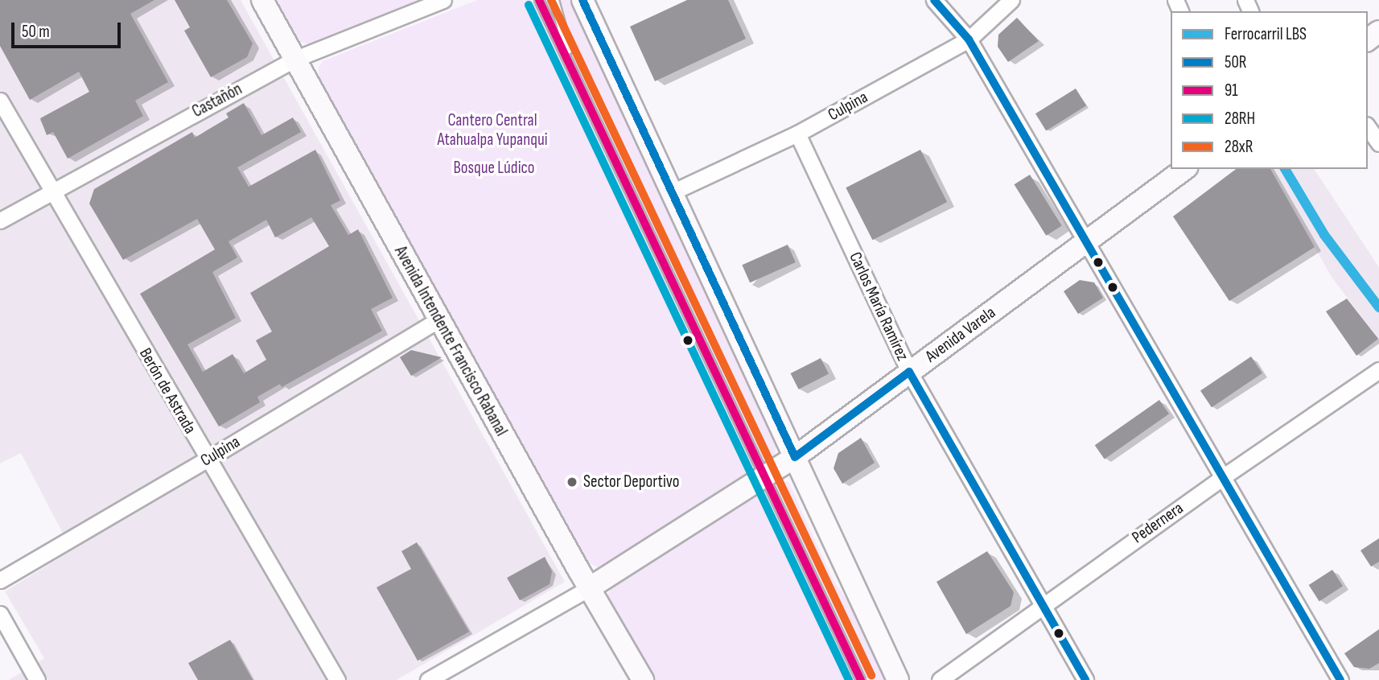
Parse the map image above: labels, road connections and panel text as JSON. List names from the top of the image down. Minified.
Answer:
{"streets":{"main road":["Avenida Varela","Avenida Intendente Francisco Rabanal"],"street":["Castañón","Culpina","Carlos María Ramírez","Berón de Astrada","Pedernera"]},"crossings":[["Castañón","Avenida Intendente Francisco Rabanal"],["Castañón","Berón de Astrada"],["Culpina","Carlos María Ramírez"],["Culpina","Avenida Intendente Francisco Rabanal"],["Culpina","Berón de Astrada"],["Carlos María Ramírez","Avenida Varela"],["Carlos María Ramírez","Pedernera"],["Avenida Varela","Avenida Intendente Francisco Rabanal"]],"parks":["Cantero Central Atahualpa Yupanqui","Bosque Lúdico"],"places":["Sector Deportivo"],"lines":["transit line 50R","transit line 91","transit line 28xR","transit line 28RH","rail line LBS"],"legend":["Ferrocarril LBS","50R","91","28RH","28xR"],"scale_bar":"50 m"}
